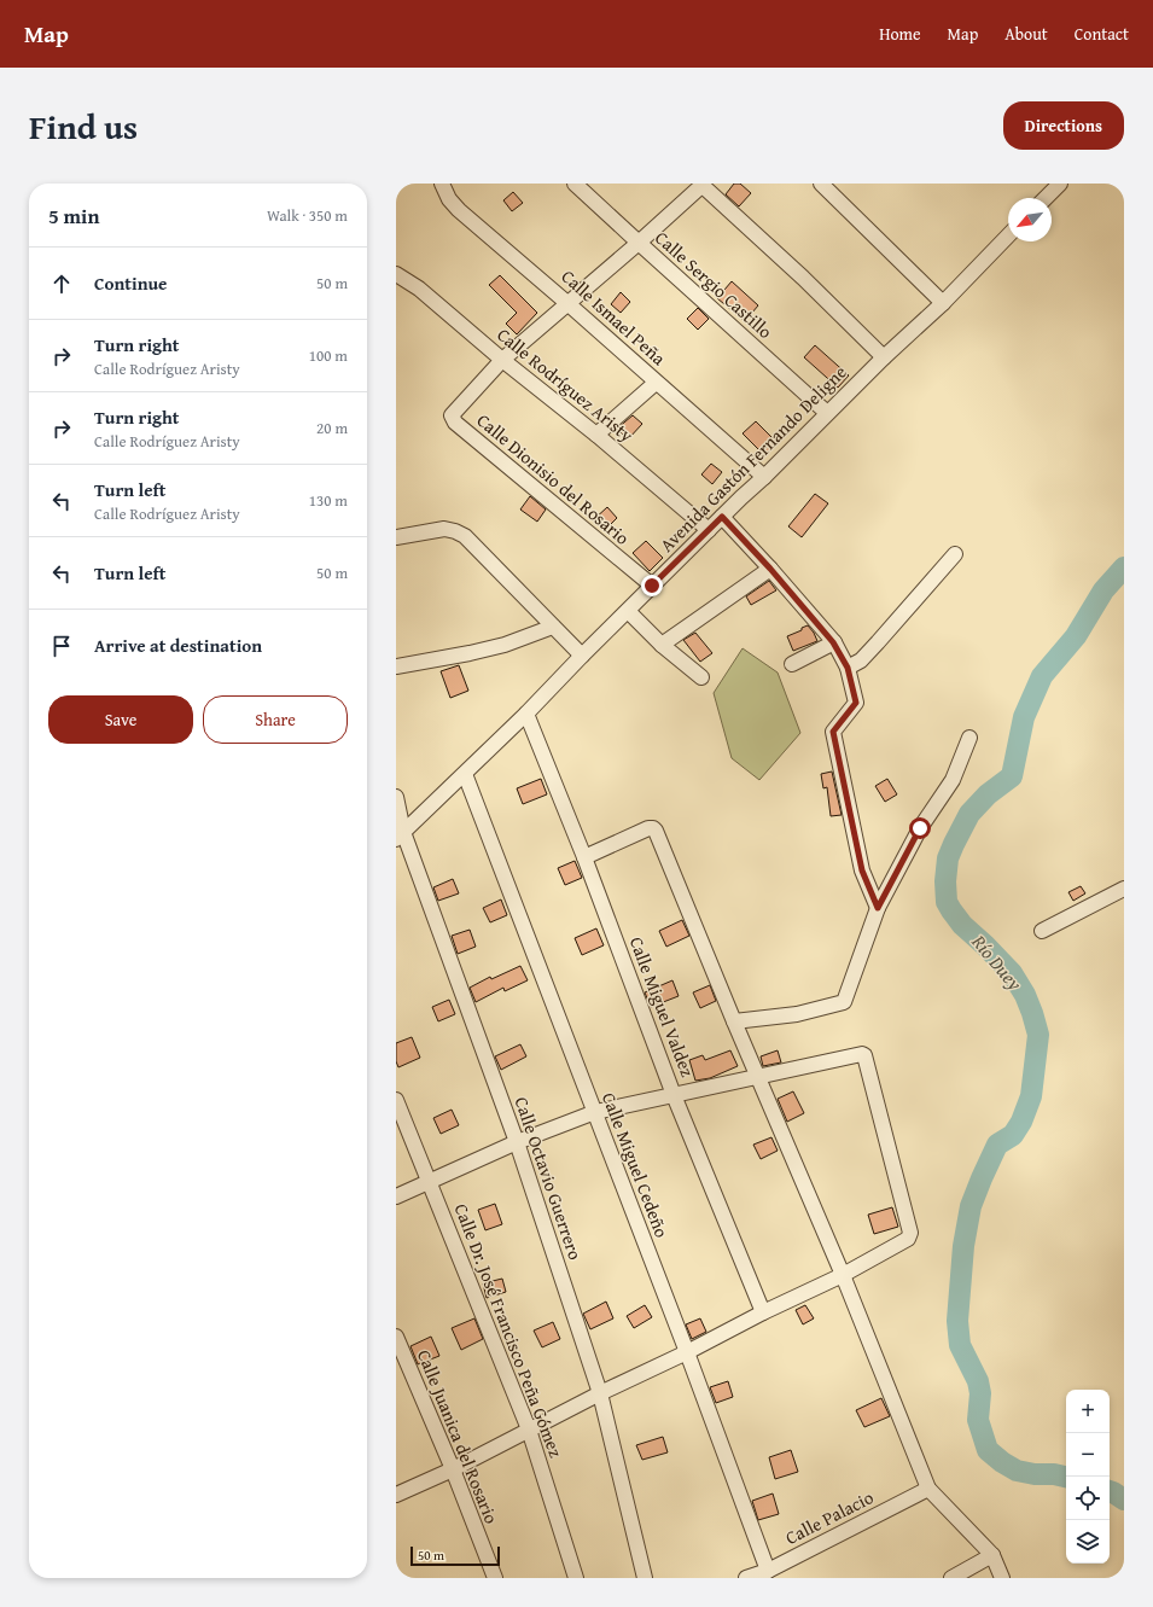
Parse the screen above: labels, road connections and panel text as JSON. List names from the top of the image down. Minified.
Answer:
{"streets":{"street":["Calle Sergio Castillo","Calle Ismael Peña","Calle Rodríguez Aristy","Avenida Gastón Fernando Deligne","Calle Dionisio del Rosario","Calle Miguel Valdez","Calle Miguel Cedeño","Calle Octavio Guerrero","Calle Dr. José Francisco Peña Gómez","Calle Juanica del Rosario","Calle Palacio"]},"crossings":[["Calle Sergio Castillo","Avenida Gastón Fernando Deligne"],["Calle Ismael Peña","Avenida Gastón Fernando Deligne"],["Calle Rodríguez Aristy","Avenida Gastón Fernando Deligne"],["Calle Rodríguez Aristy","Calle Dionisio del Rosario"],["Avenida Gastón Fernando Deligne","Calle Dionisio del Rosario"],["Avenida Gastón Fernando Deligne","Calle Miguel Valdez"],["Avenida Gastón Fernando Deligne","Calle Miguel Cedeño"],["Avenida Gastón Fernando Deligne","Calle Octavio Guerrero"],["Calle Miguel Cedeño","Calle Palacio"]],"water":["Río Duey"],"scale_bar":"50 m","north":"bottom left","page":{"header":"Map","nav":["Home","Map","About","Contact"],"title":"Find us","buttons":["Directions",["Save","Share"]],"heading":["5 min","Walk · 350 m"],"list":[["Continue","50 m"],["Turn right","Calle Rodríguez Aristy","100 m"],["Turn right","Calle Rodríguez Aristy","20 m"],["Turn left","Calle Rodríguez Aristy","130 m"],["Turn left","50 m"],"Arrive at destination"],"map_buttons":["+","−"],"scale":"50 m"}}
